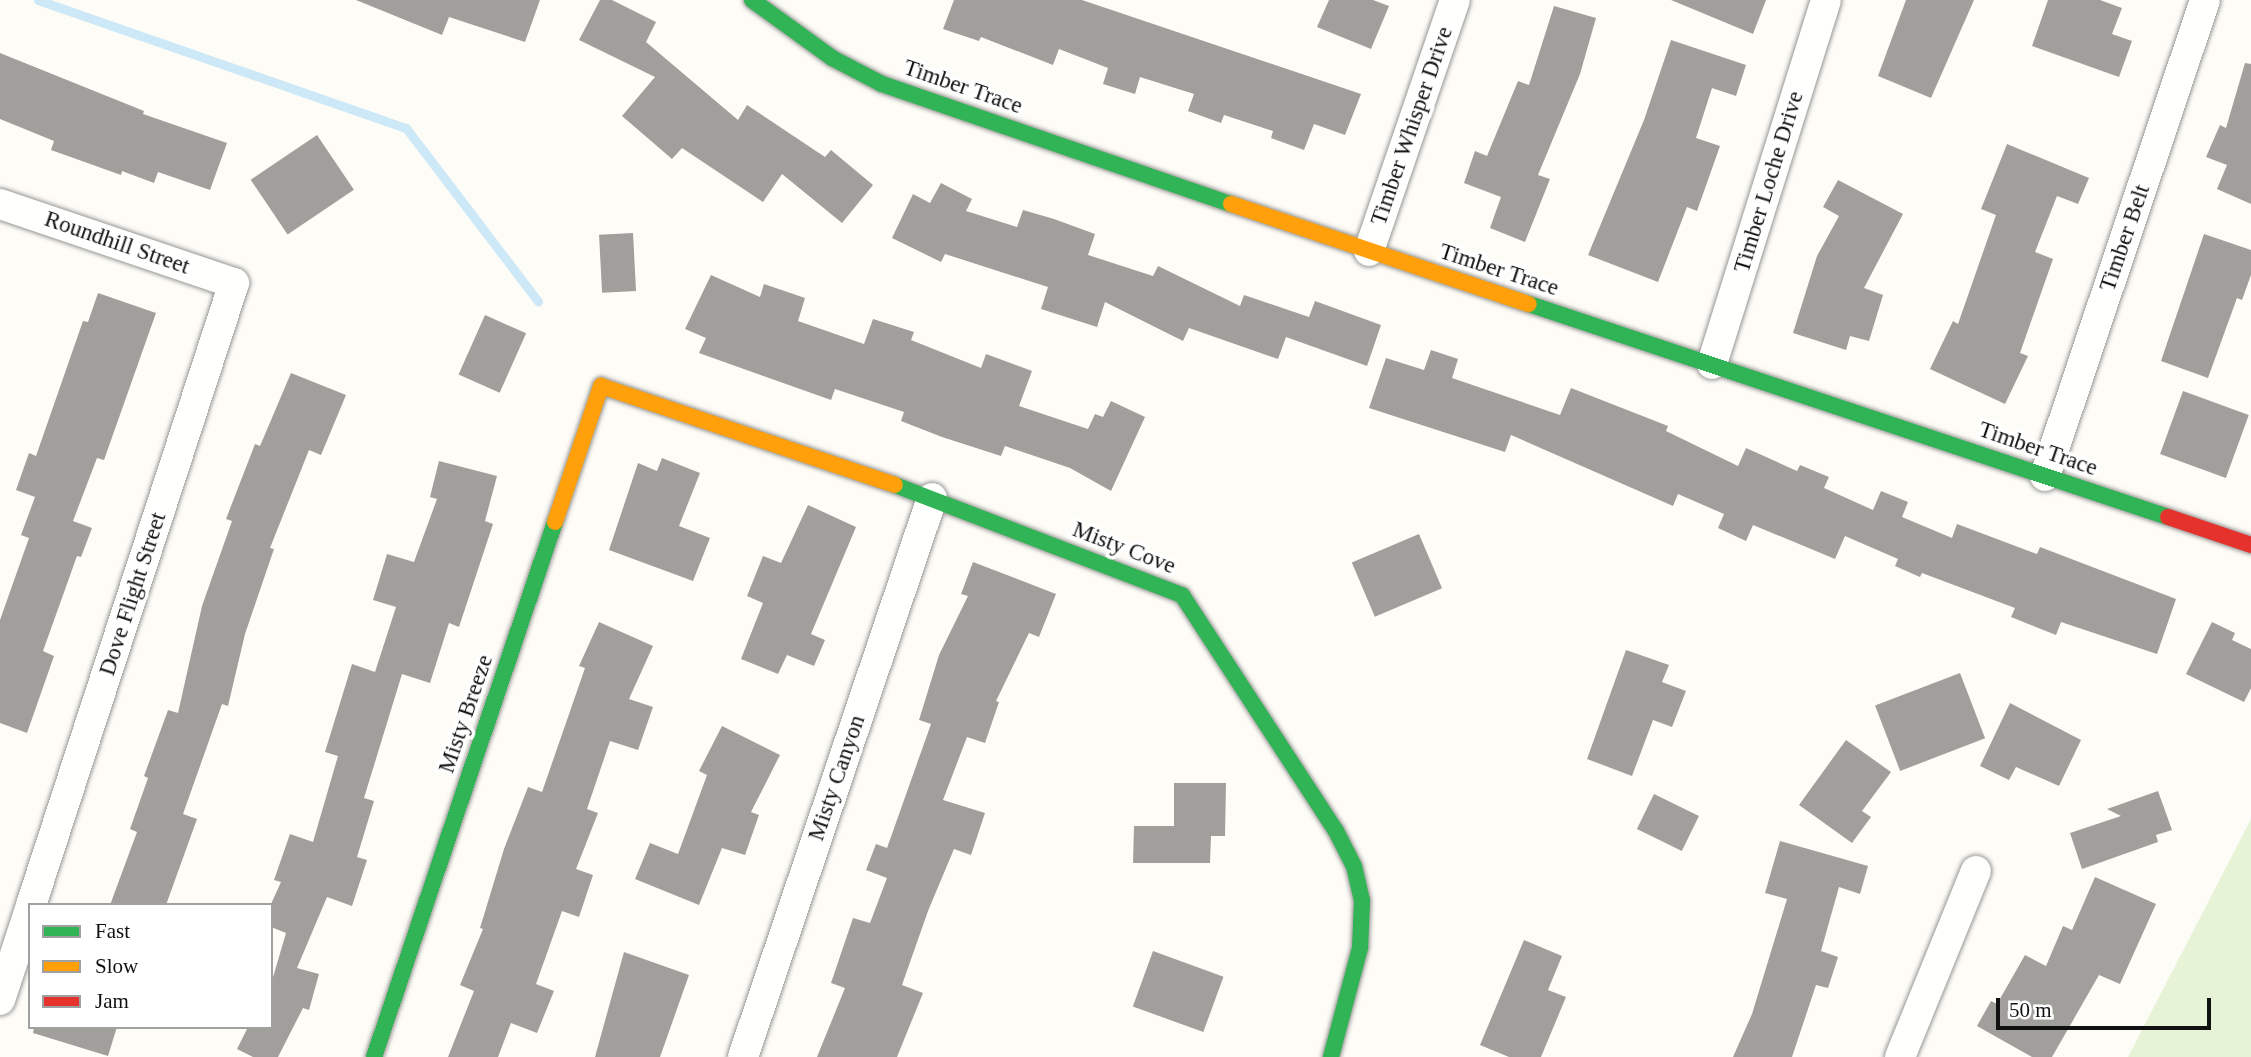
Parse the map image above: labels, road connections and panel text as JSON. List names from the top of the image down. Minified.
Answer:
{"streets":{"street":["Timber Trace","Timber Whisper Drive","Timber Loche Drive","Timber Belt","Roundhill Street","Misty Cove","Dove Flight Street","Misty Breeze","Misty Canyon"]},"crossings":[["Timber Trace","Timber Whisper Drive"],["Timber Trace","Timber Loche Drive"],["Timber Trace","Timber Belt"],["Roundhill Street","Dove Flight Street"],["Misty Cove","Misty Breeze"],["Misty Cove","Misty Canyon"]],"legend":["Fast","Slow","Jam"],"scale_bar":"50 m"}
